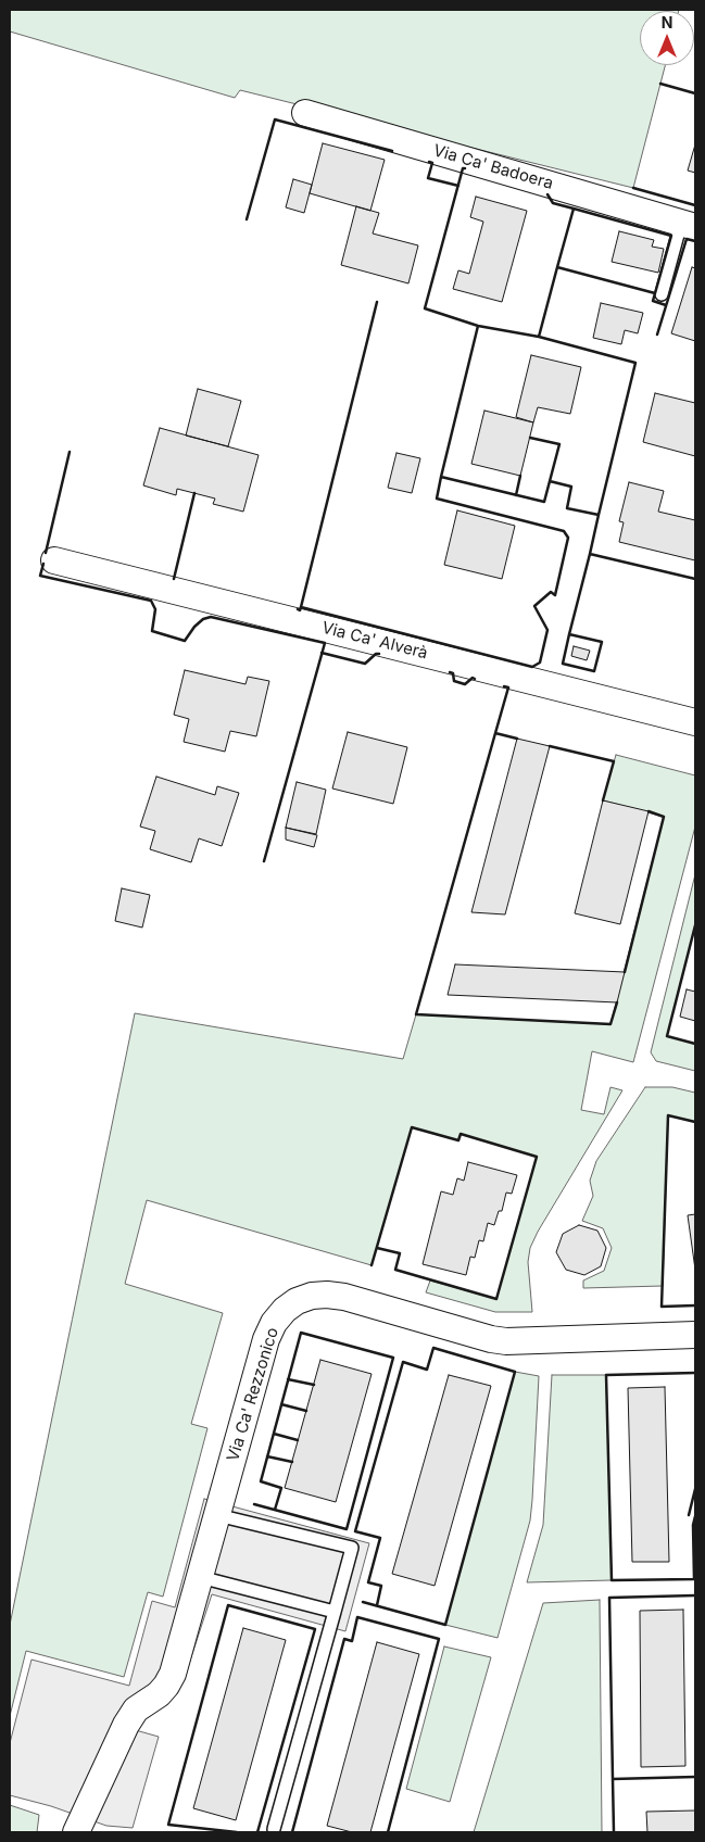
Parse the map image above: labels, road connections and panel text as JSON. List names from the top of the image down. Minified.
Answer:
{"streets":{"street":["Via Ca' Badoera","Via Ca' Alverà","Via Ca' Rezzonico"]},"north":"top"}
